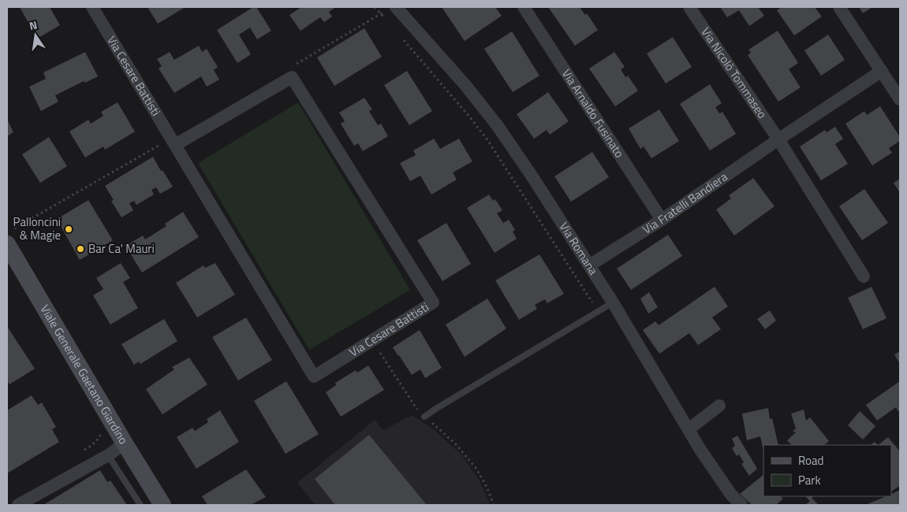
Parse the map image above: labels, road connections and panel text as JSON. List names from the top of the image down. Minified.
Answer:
{"streets":{"main road":["Viale Generale Gaetano Giardino"],"street":["Via Nicolò Tommaseo","Via Cesare Battisti","Via Arnaldo Fusinato","Via Fratelli Bandiera","Via Romana"]},"crossings":[["Via Nicolò Tommaseo","Via Fratelli Bandiera"],["Via Arnaldo Fusinato","Via Fratelli Bandiera"],["Via Fratelli Bandiera","Via Romana"]],"places":["Palloncini & Magie","Bar Ca' Mauri"],"legend":["Road","Park"],"north":"top"}
